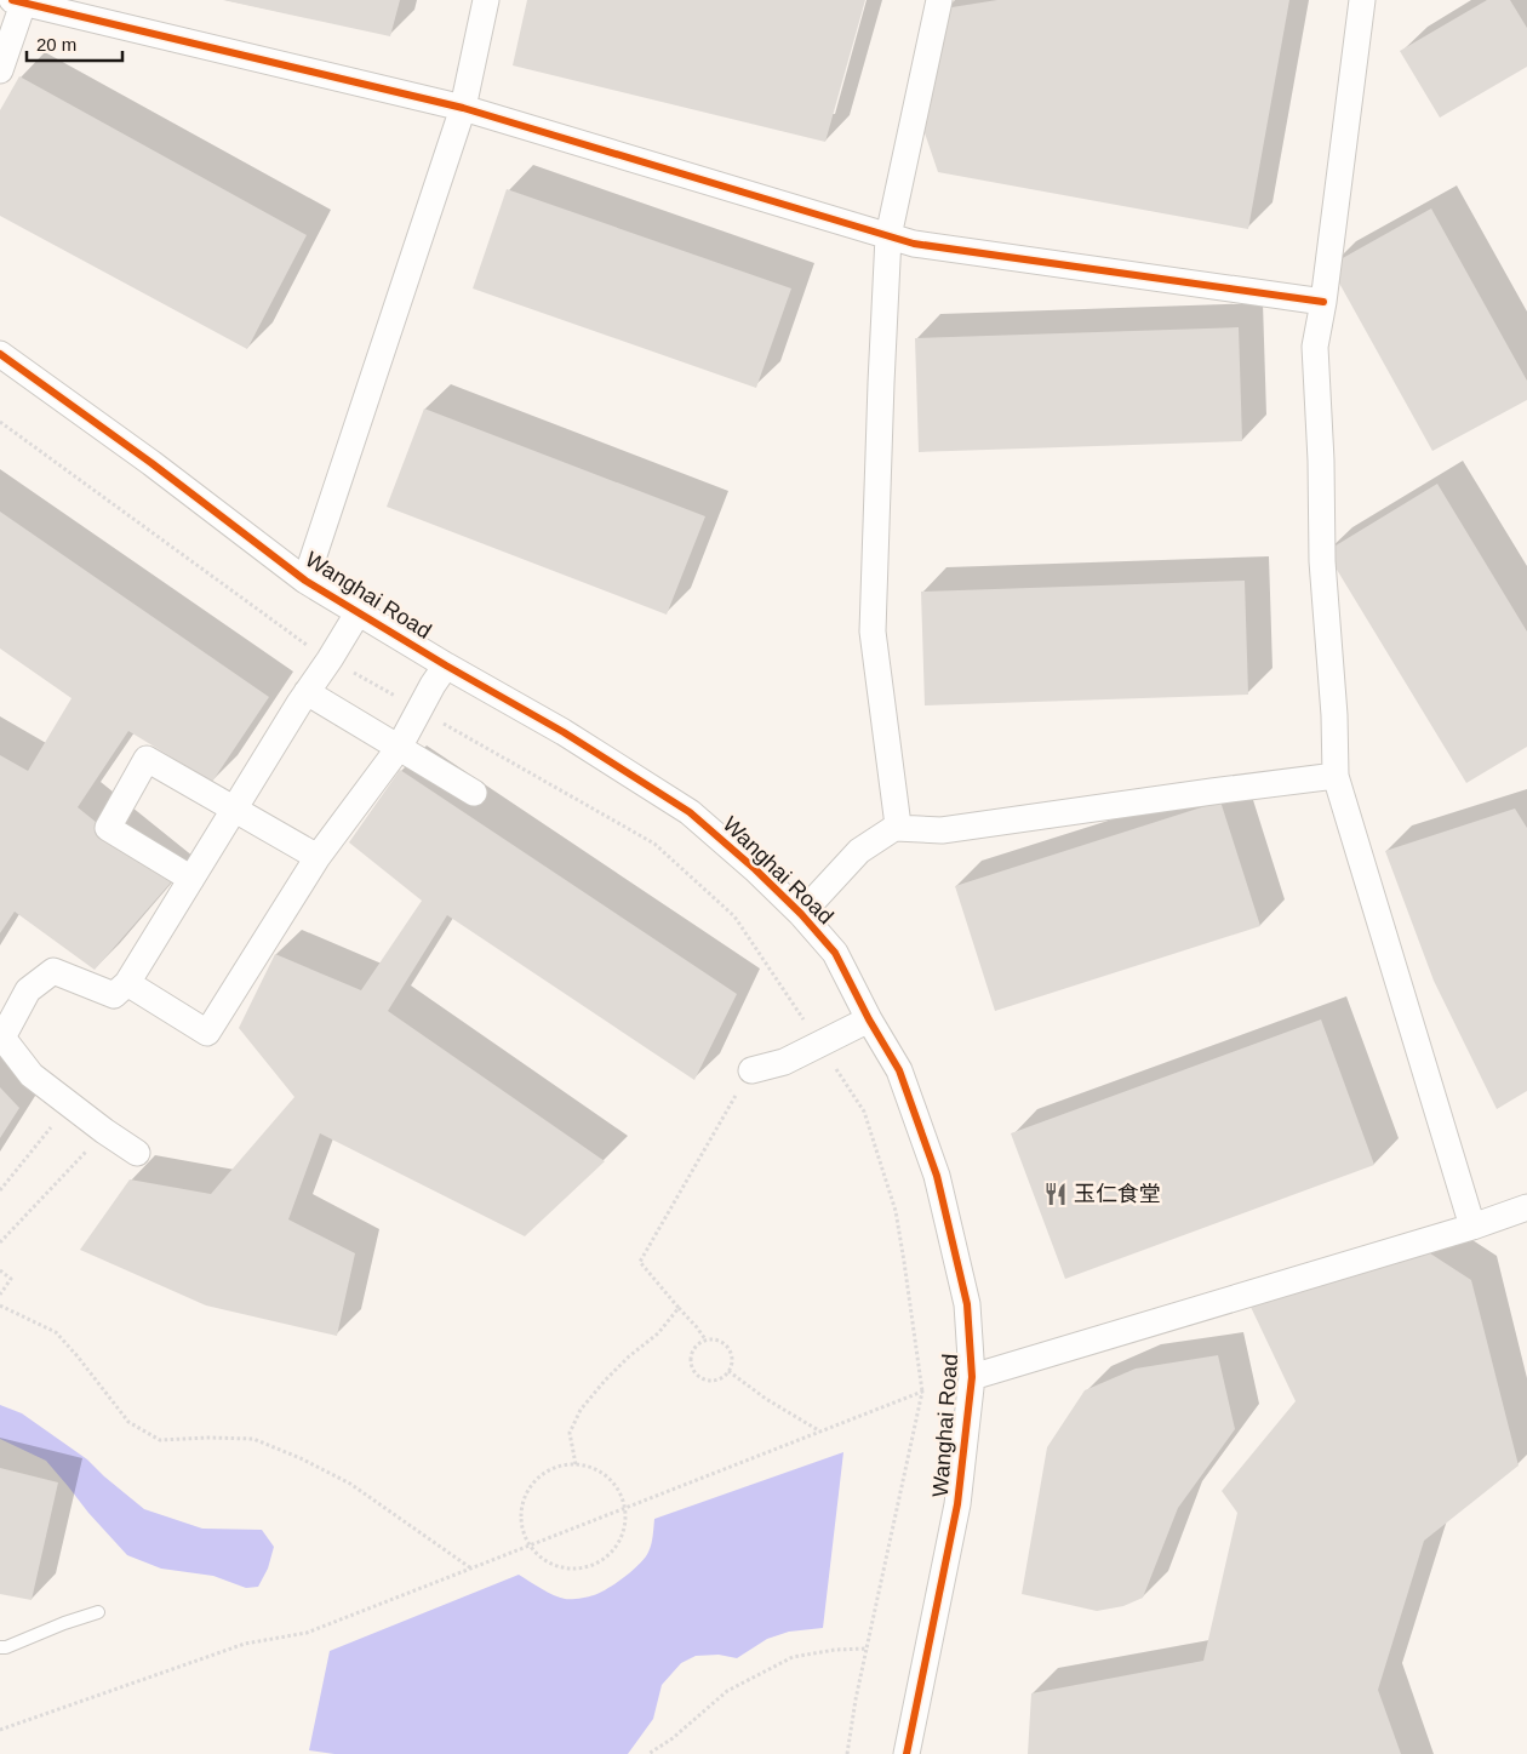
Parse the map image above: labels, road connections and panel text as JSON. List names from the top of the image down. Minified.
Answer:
{"streets":{"street":["Wanghai Road"]},"places":{"restaurant":["玉仁食堂"]},"scale_bar":"20 m"}
